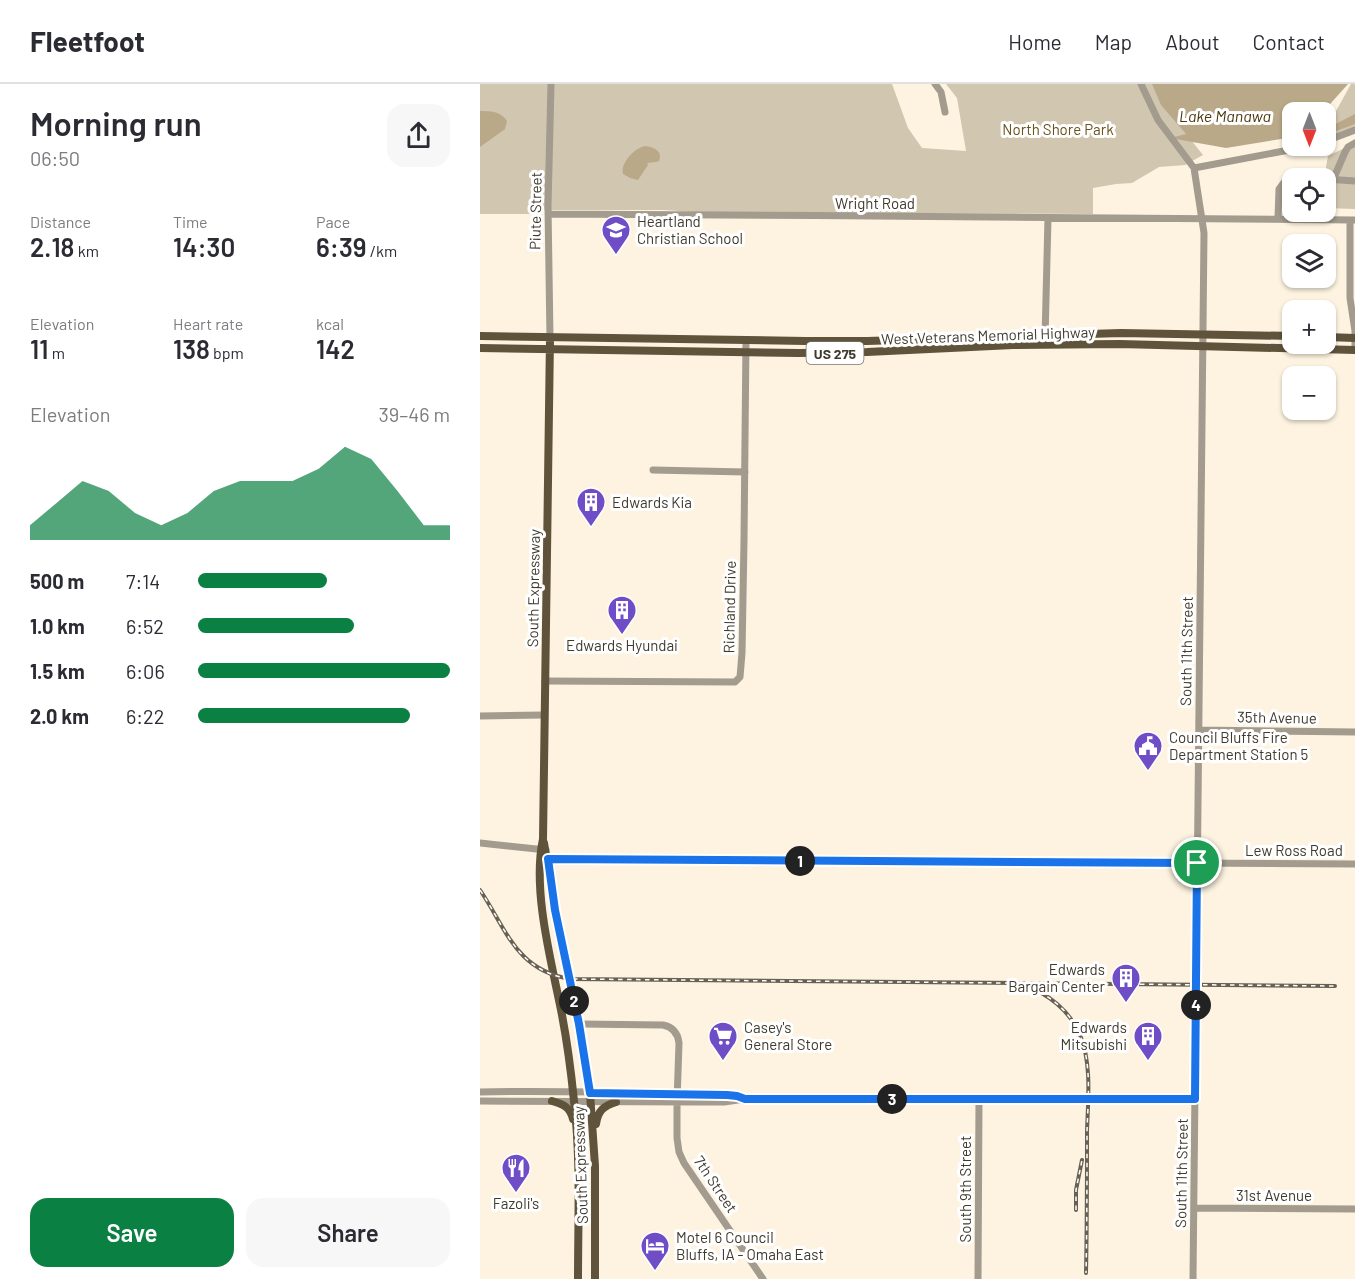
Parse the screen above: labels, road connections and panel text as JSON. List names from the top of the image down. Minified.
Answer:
{"streets":{"main road":["West Veterans Memorial Highway","US 275","South Expressway"],"street":["Wright Road","Piute Street","Richland Drive","South 11th Street","35th Avenue","Lew Ross Road","7th Street","South 9th Street","31st Avenue"]},"crossings":[["Wright Road","Piute Street"],["Wright Road","South 11th Street"],["Piute Street","West Veterans Memorial Highway"],["Piute Street","US 275"],["Piute Street","South Expressway"],["West Veterans Memorial Highway","US 275"],["West Veterans Memorial Highway","South Expressway"],["West Veterans Memorial Highway","Richland Drive"],["West Veterans Memorial Highway","South 11th Street"],["US 275","South Expressway"],["South Expressway","Richland Drive"],["South Expressway","Lew Ross Road"],["South Expressway","7th Street"],["South 11th Street","35th Avenue"],["South 11th Street","Lew Ross Road"],["South 11th Street","31st Avenue"]],"water":["Lake Manawa"],"parks":["North Shore Park"],"places":{"school or university":["Heartland Christian School"],"building":["Edwards Kia","Edwards Hyundai","Edwards Bargain Center","Edwards Mitsubishi"],"public building":["Council Bluffs Fire Department Station 5"],"supermarket":["Casey's General Store"],"restaurant":["Fazoli's"],"hotel":["Motel 6 Council Bluffs, IA - Omaha East"]},"north":"bottom","page":{"header":"Fleetfoot","nav":["Home","Map","About","Contact"],"heading":["Morning run","06:50"],"map_buttons":["+","−"],"stats":[["Distance","2.18 km"],["Time","14:30"],["Pace","6:39 /km"],["Elevation","11 m"],["Heart rate","138 bpm"],["kcal","142"]],"chart":["Elevation","39–46 m"],"list":[{"name":"500 m","note":"7:14"},{"name":"1.0 km","note":"6:52"},{"name":"1.5 km","note":"6:06"},{"name":"2.0 km","note":"6:22"}],"pins":["1","2","4","3"],"buttons":["Save","Share"]}}
